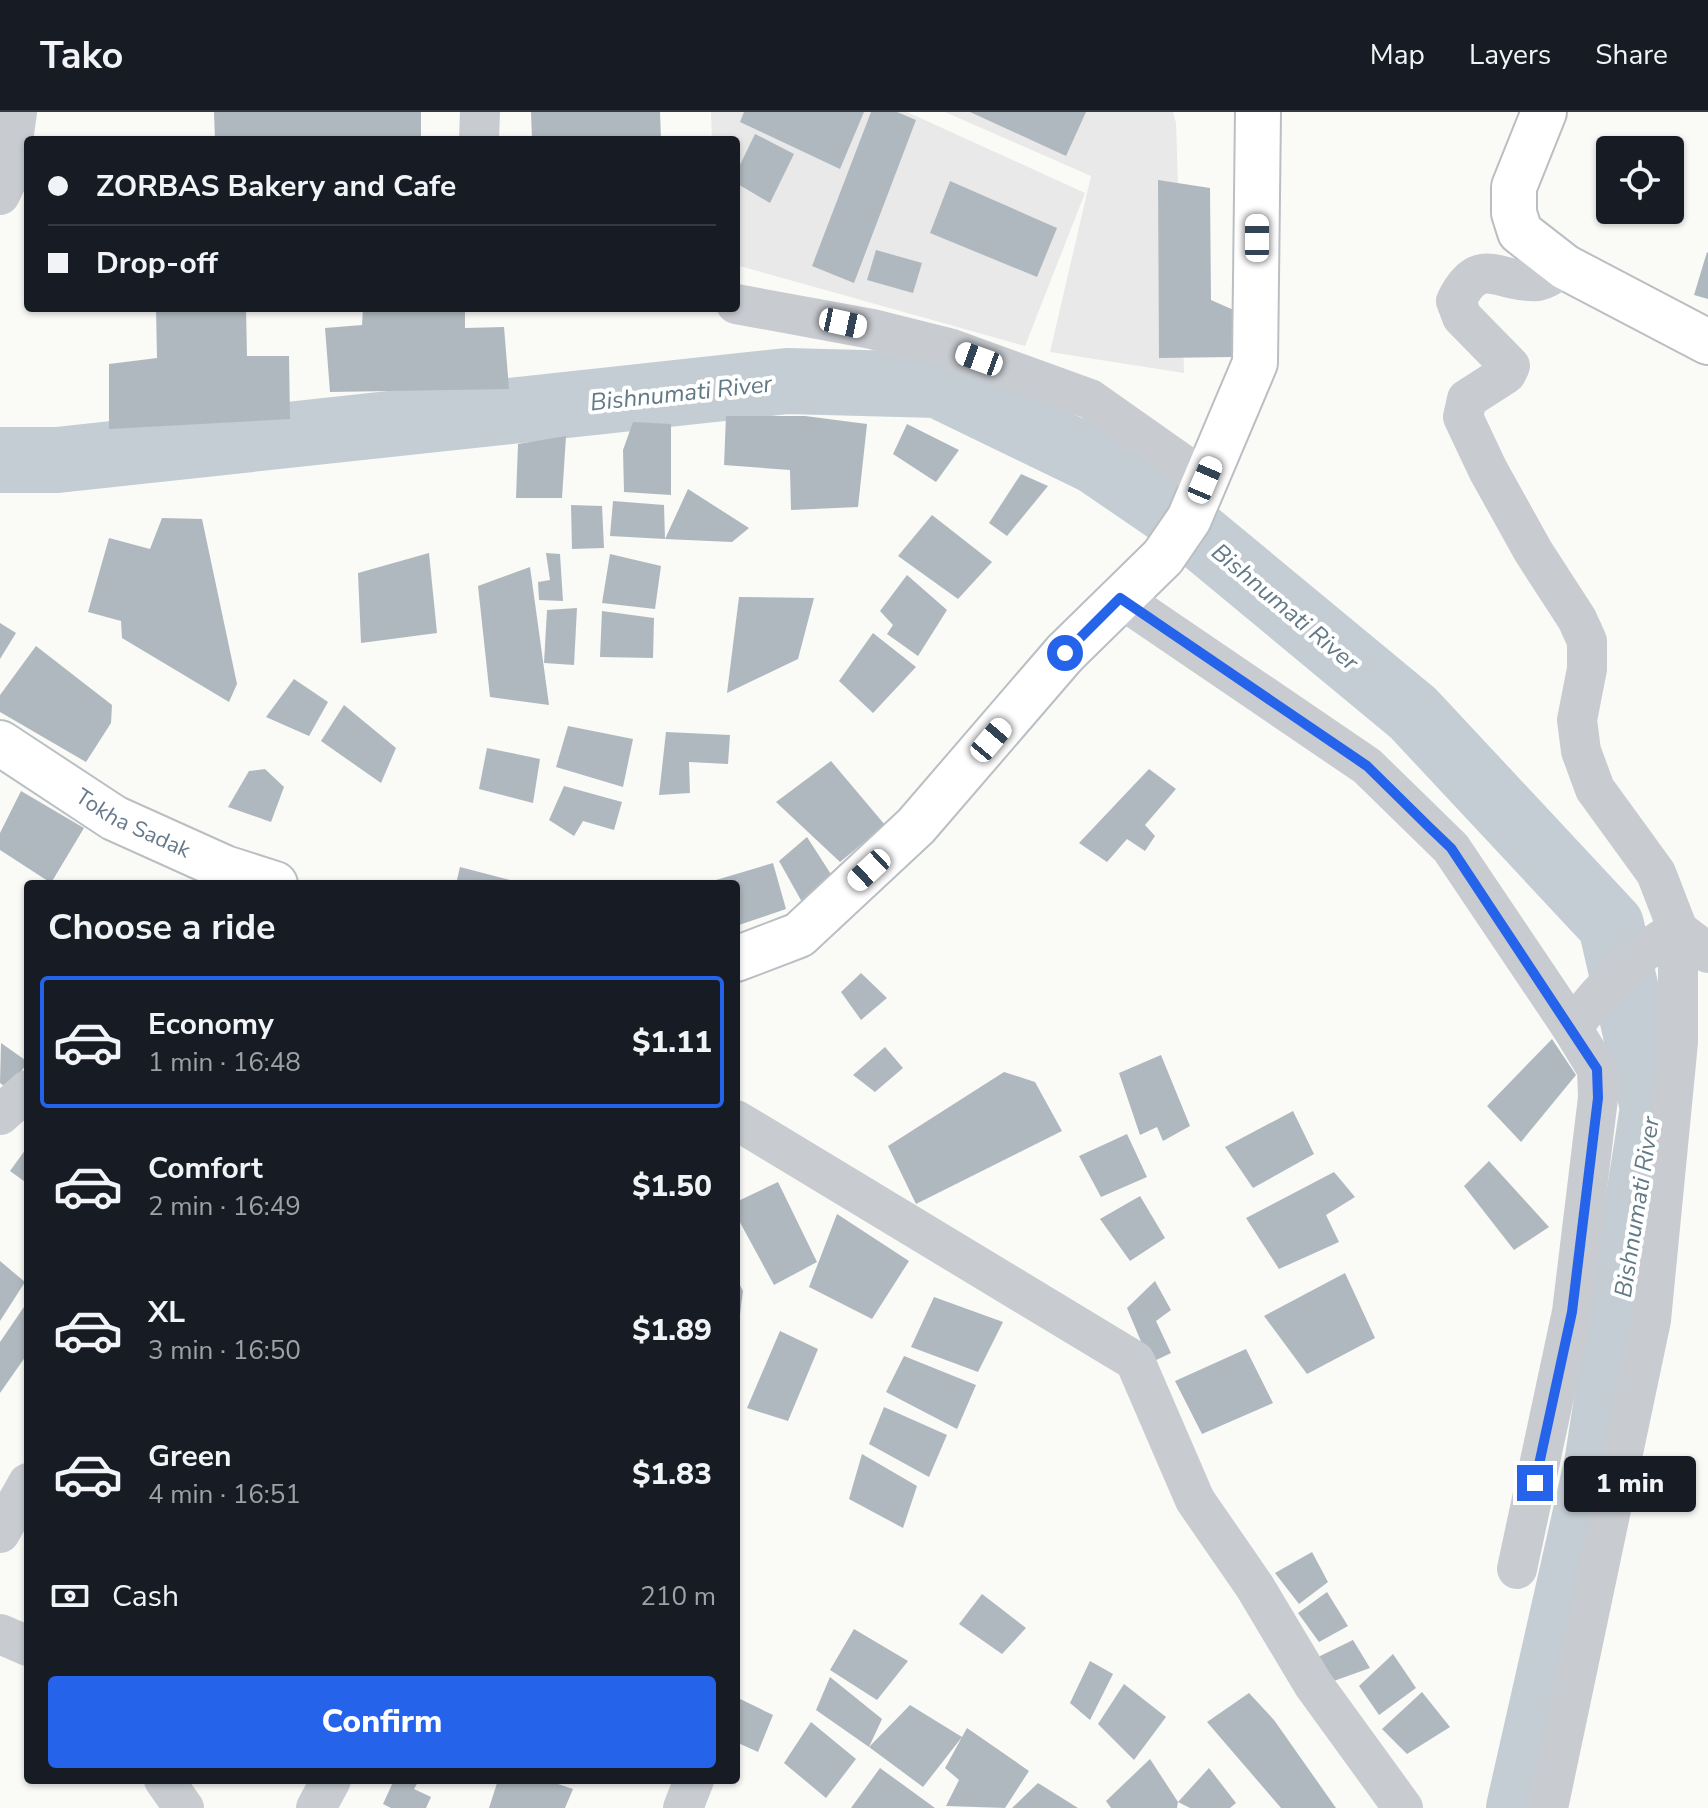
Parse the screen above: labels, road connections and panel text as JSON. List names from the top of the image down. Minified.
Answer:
{"streets":{"main road":["Tokha Sadak"]},"water":["Bishnumati River"],"page":{"header":"Tako","nav":["Map","Layers","Share"],"banner":["ZORBAS Bakery and Cafe","Drop-off"],"heading":"Choose a ride","list":[{"name":"Economy","note":"1 min · 16:48","value":"$1.11"},{"name":"Comfort","note":"2 min · 16:49","value":"$1.50"},{"name":"XL","note":"3 min · 16:50","value":"$1.89"},{"name":"Green","note":"4 min · 16:51","value":"$1.83"}],"bubble":"1 min","pay":["Cash","210 m"],"buttons":"Confirm"}}
